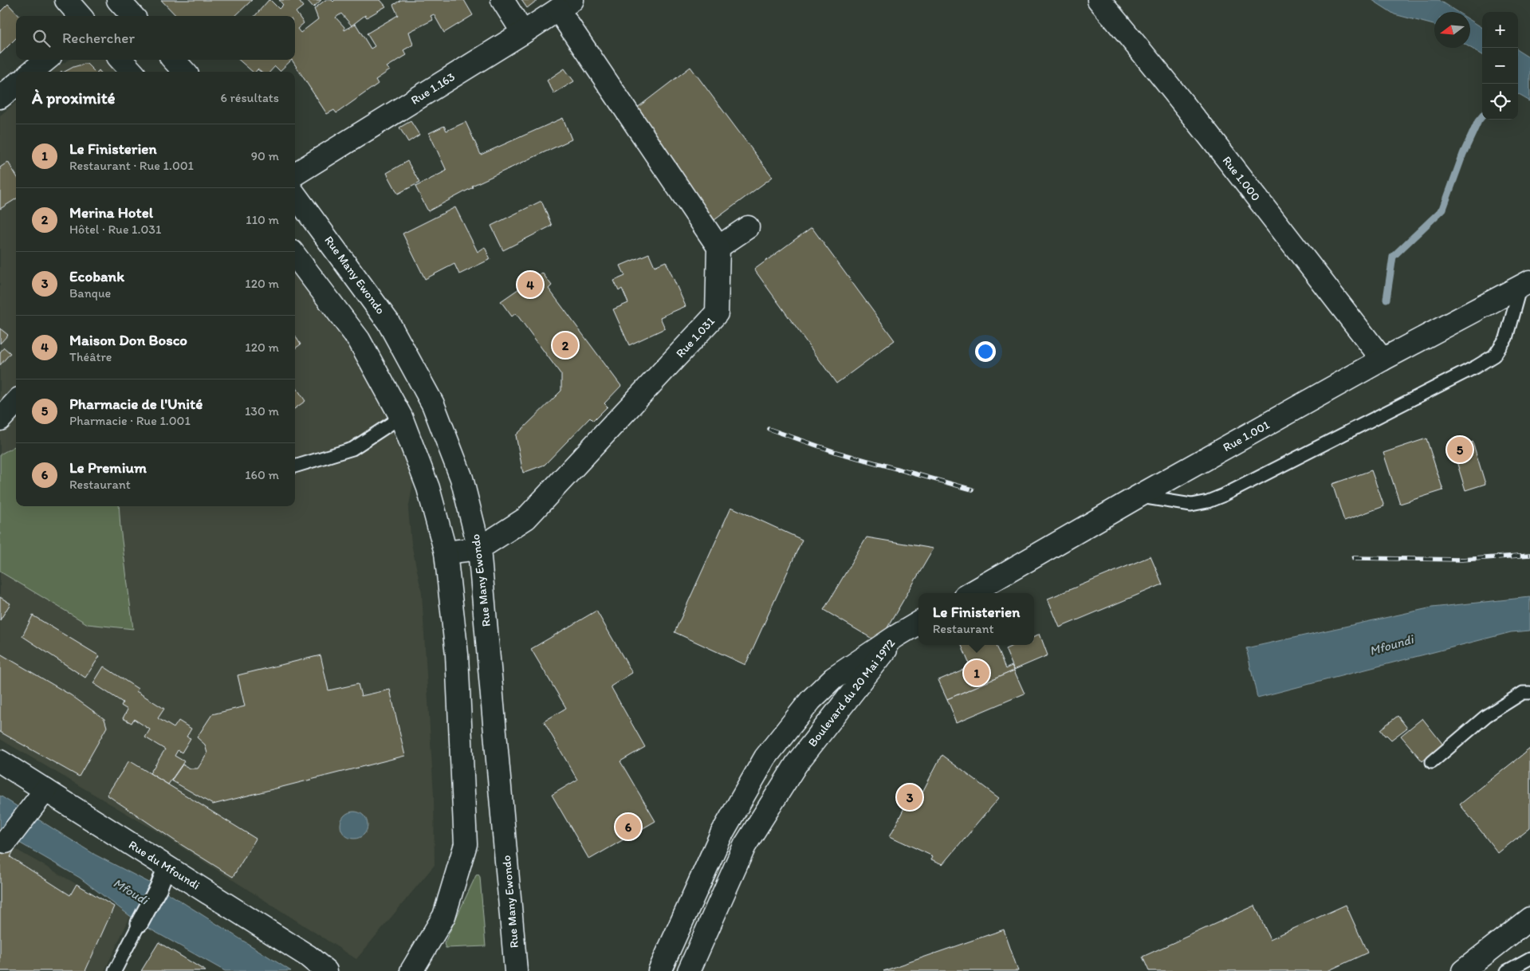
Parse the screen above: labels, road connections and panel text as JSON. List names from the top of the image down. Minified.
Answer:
{"streets":{"main road":["Rue 1.163","Rue 1.000","Rue Many Ewondo","Rue 1.031","Rue 1.001","Boulevard du 20 Mai 1972","Rue du Mfoundi"]},"crossings":[["Rue 1.000","Rue 1.001"],["Rue Many Ewondo","Rue 1.031"]],"water":["Mfoundi","Mfoudi"],"north":"left","page":{"map_buttons":["+","−"],"search":"Rechercher","heading":["À proximité","6 résultats"],"list":[{"mark":"1","name":"Le Finisterien","note":"Restaurant · Rue 1.001","value":"90 m"},{"mark":"2","name":"Merina Hotel","note":"Hôtel · Rue 1.031","value":"110 m"},{"mark":"3","name":"Ecobank","note":"Banque","value":"120 m"},{"mark":"4","name":"Maison Don Bosco","note":"Théâtre","value":"120 m"},{"mark":"5","name":"Pharmacie de l'Unité","note":"Pharmacie · Rue 1.001","value":"130 m"},{"mark":"6","name":"Le Premium","note":"Restaurant","value":"160 m"}],"pins":["4","2","5","1","3","6"],"popup":["Le Finisterien","Restaurant"]}}
